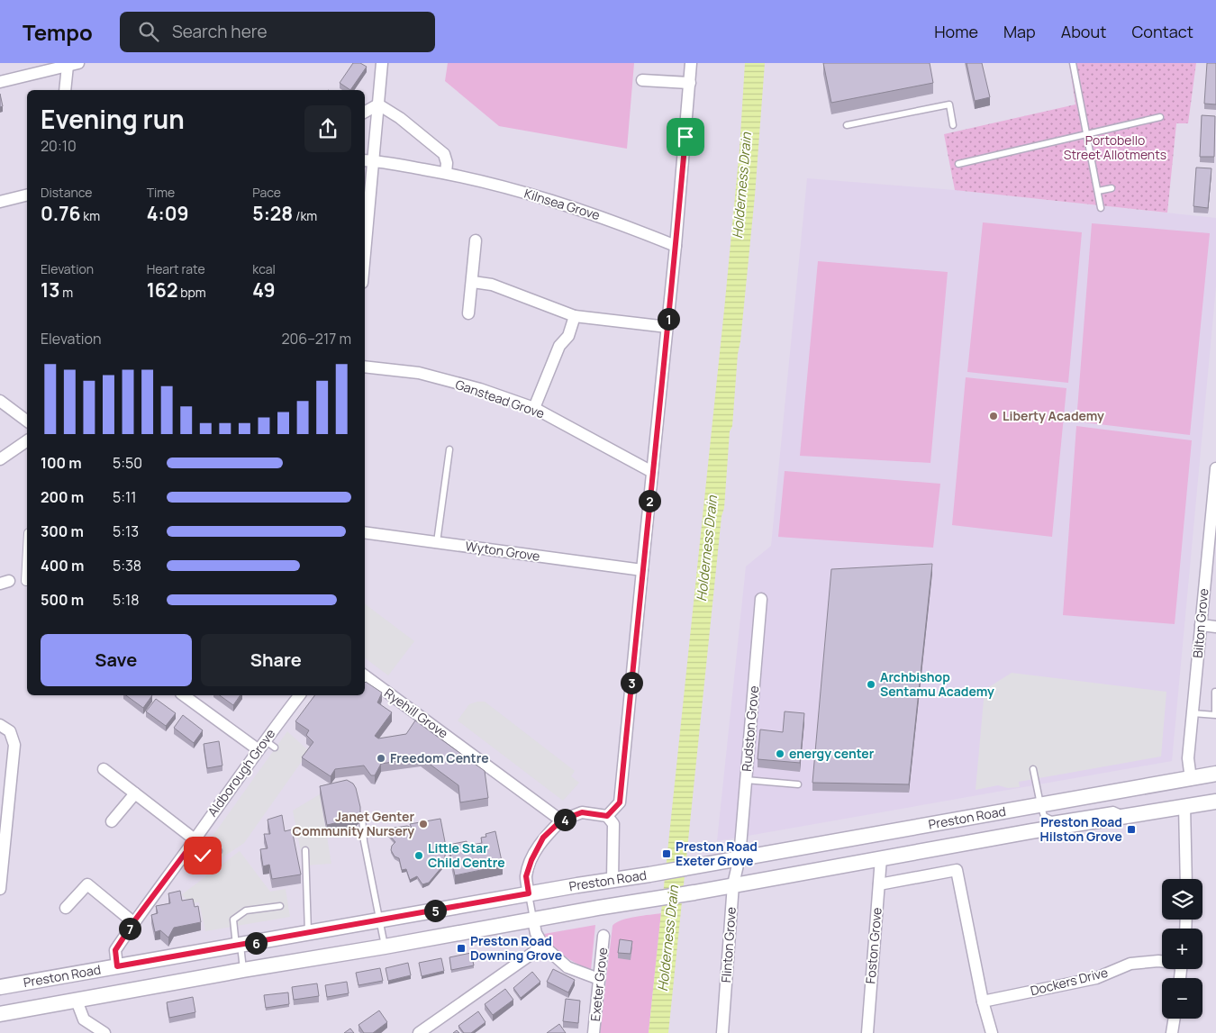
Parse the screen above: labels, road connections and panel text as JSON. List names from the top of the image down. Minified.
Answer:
{"streets":{"street":["Kilnsea Grove","Ganstead Grove","Wyton Grove","Bilton Grove","Ryehill Grove","Rudston Grove","Aldborough Grove","Preston Road","Flinton Grove","Foston Grove","Dockers Drive","Exeter Grove"]},"crossings":[["Bilton Grove","Preston Road"],["Rudston Grove","Preston Road"],["Rudston Grove","Flinton Grove"],["Aldborough Grove","Preston Road"],["Preston Road","Flinton Grove"],["Preston Road","Foston Grove"]],"water":["Holderness Drain"],"parks":["Portobello Street Allotments"],"places":{"other":["Liberty Academy","Archbishop Sentamu Academy","energy center","Freedom Centre","Janet Genter Community Nursery","Little Star Child Centre"],"transit":["Preston Road Hilston Grove","Preston Road Exeter Grove","Preston Road Downing Grove"]},"page":{"header":"Tempo","search":"Search here","nav":["Home","Map","About","Contact"],"heading":["Evening run","20:10"],"stats":[["Distance","0.76 km"],["Time","4:09"],["Pace","5:28 /km"],["Elevation","13 m"],["Heart rate","162 bpm"],["kcal","49"]],"pins":["1","2","3","4","5","7","6"],"chart":["Elevation","206–217 m"],"list":[{"name":"100 m","note":"5:50"},{"name":"200 m","note":"5:11"},{"name":"300 m","note":"5:13"},{"name":"400 m","note":"5:38"},{"name":"500 m","note":"5:18"}],"buttons":["Save","Share"],"map_buttons":["+","−"]}}
